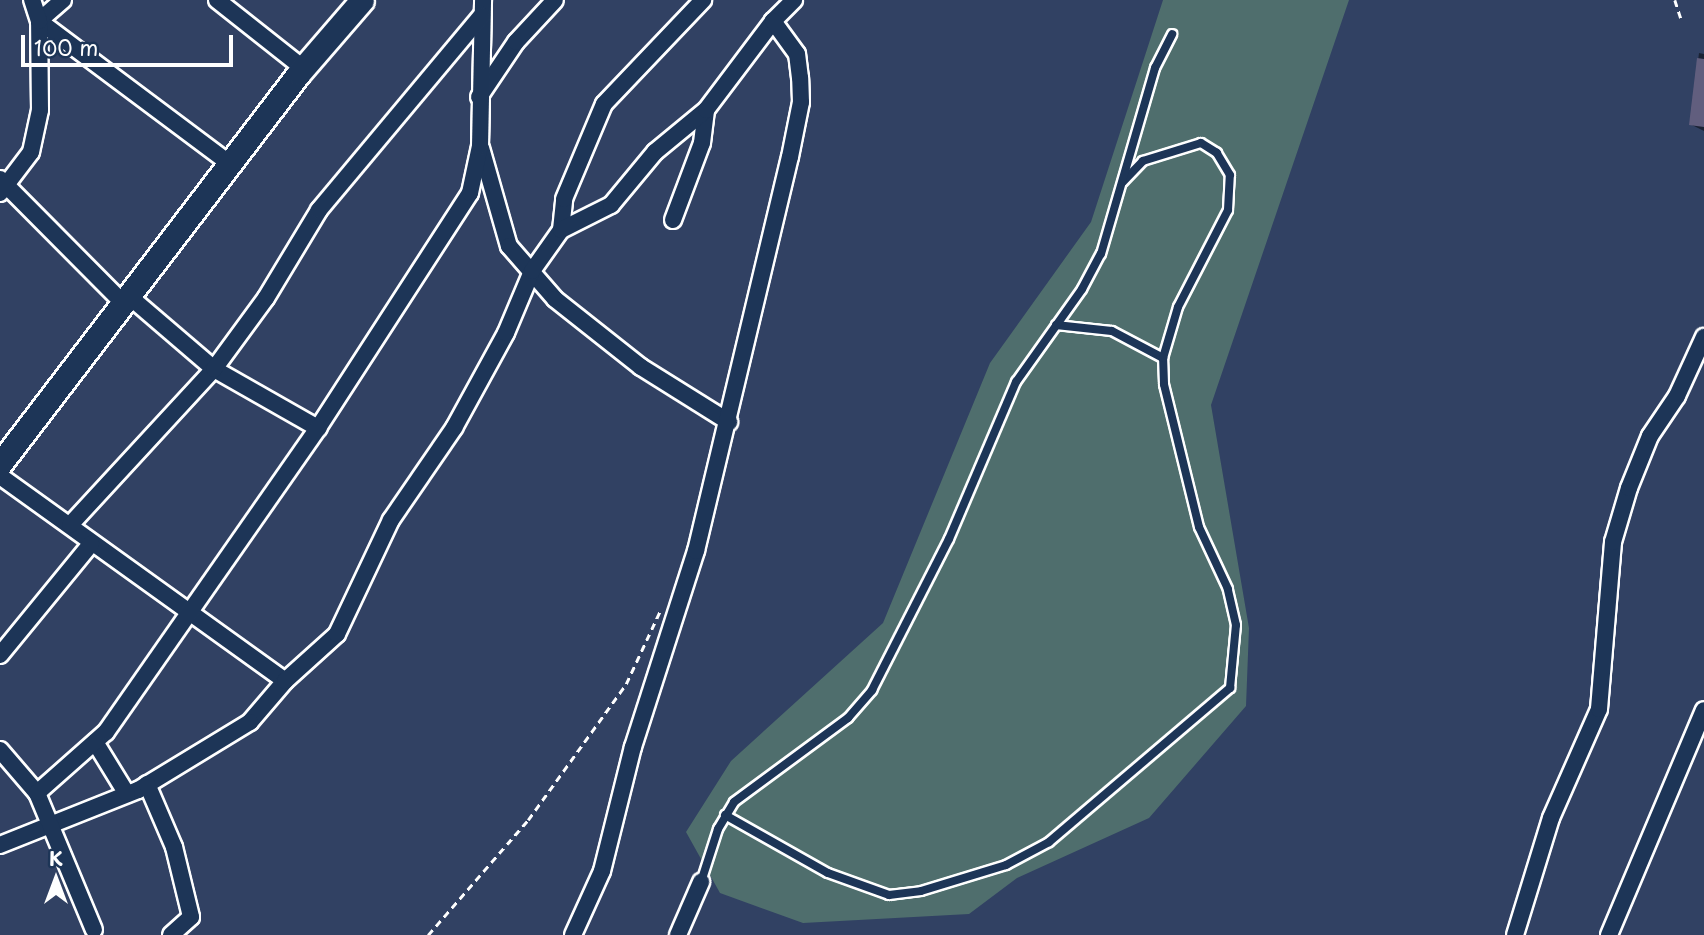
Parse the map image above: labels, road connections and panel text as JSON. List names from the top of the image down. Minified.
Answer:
{"scale_bar":"100 m","north":"top"}
